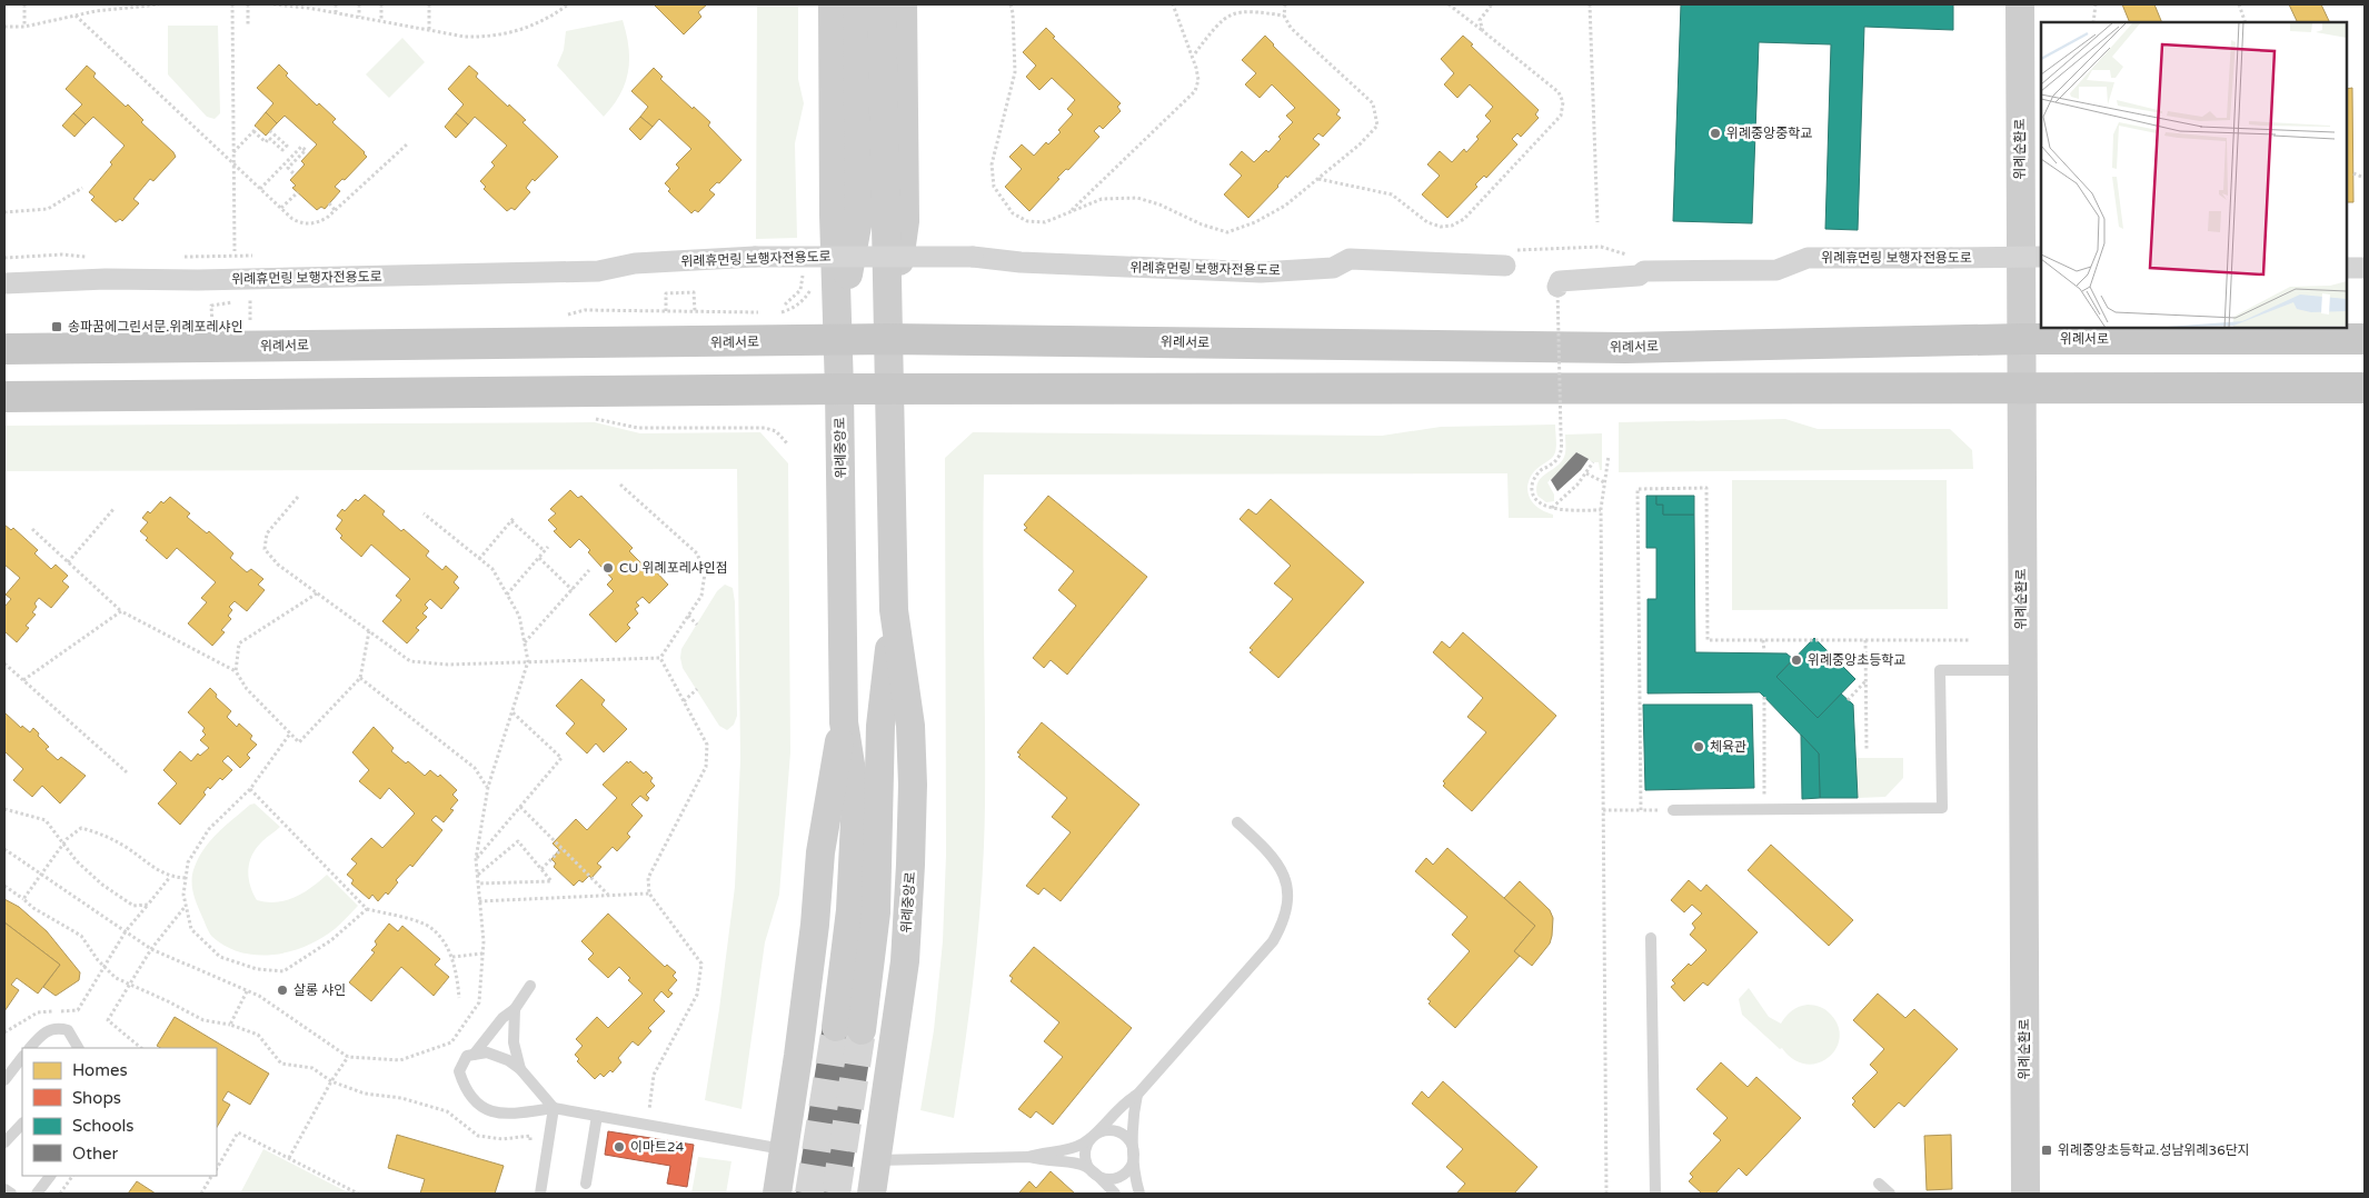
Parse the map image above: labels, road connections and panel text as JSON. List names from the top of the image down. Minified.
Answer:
{"streets":{"main road":["위례순환로","위례서로","위례중앙로"],"street":["위례휴먼링 보행자전용도로"]},"crossings":[["위례순환로","위례서로"],["위례서로","위례중앙로"]],"places":{"other":["위례중앙중학교","CU 위례포레샤인점","위례중앙초등학교","체육관","살롱 샤인","이마트24"],"transit":["송파꿈에그린서문.위례포레샤인","위례중앙초등학교.성남위례36단지"]},"legend":["Homes","Shops","Schools","Other"]}
